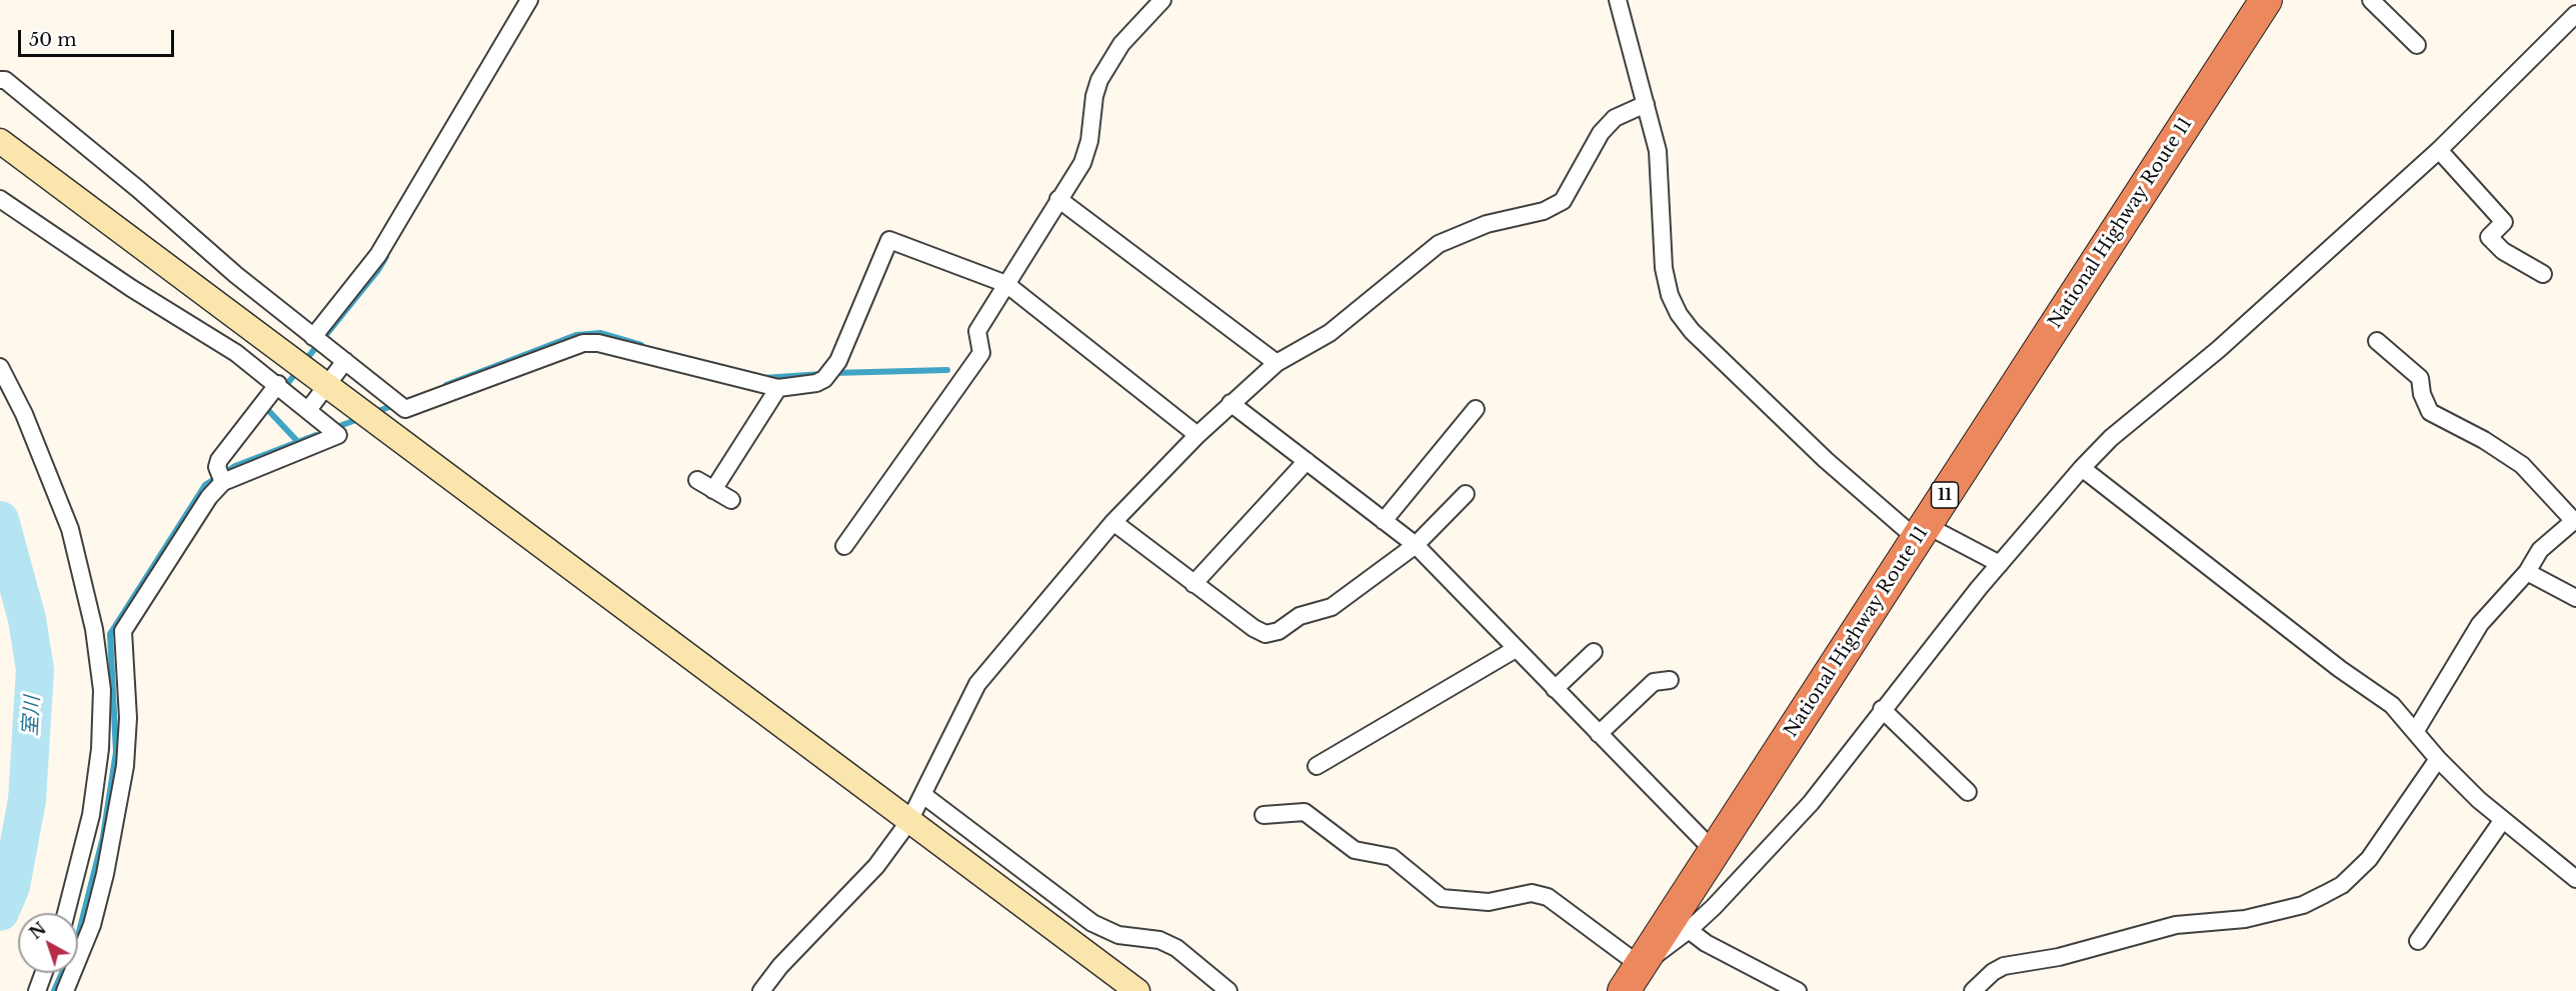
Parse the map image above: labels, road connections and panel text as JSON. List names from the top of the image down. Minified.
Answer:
{"streets":{"highway":["National Highway Route 11","11"]},"water":["室川"],"scale_bar":"50 m","north":"top left"}
